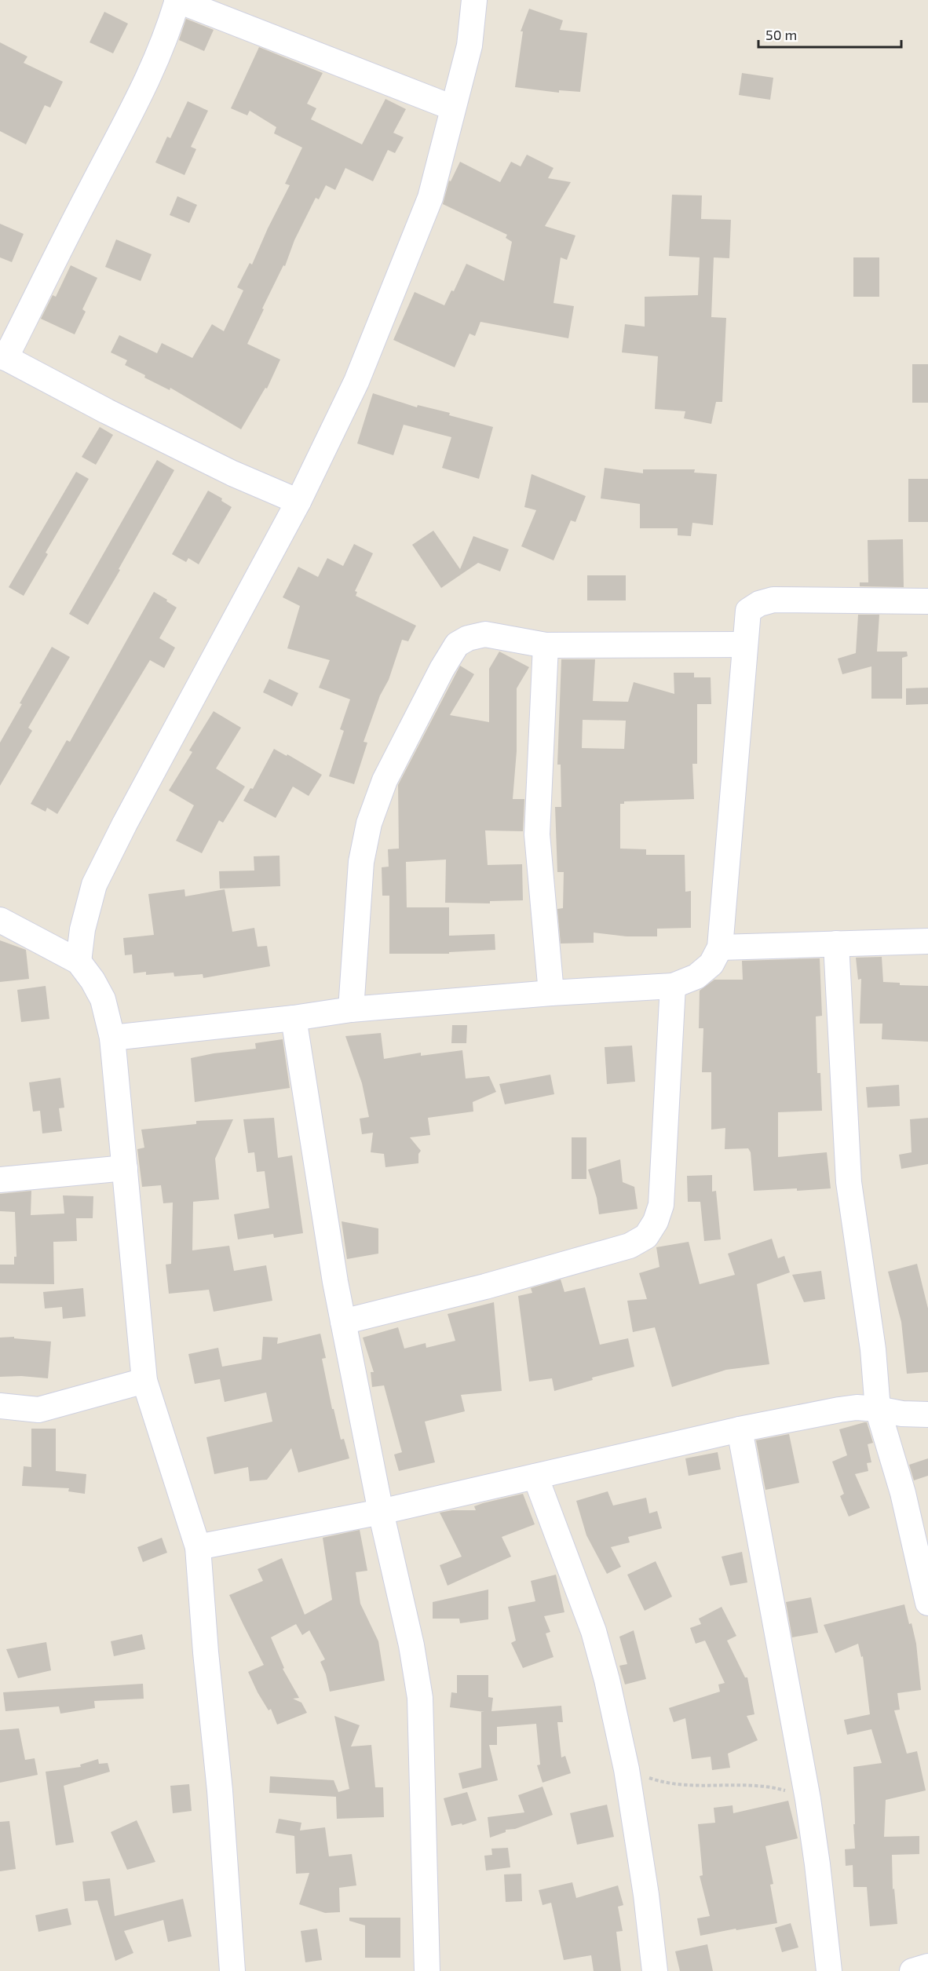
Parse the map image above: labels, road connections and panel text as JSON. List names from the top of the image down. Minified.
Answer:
{"scale_bar":"50 m"}
